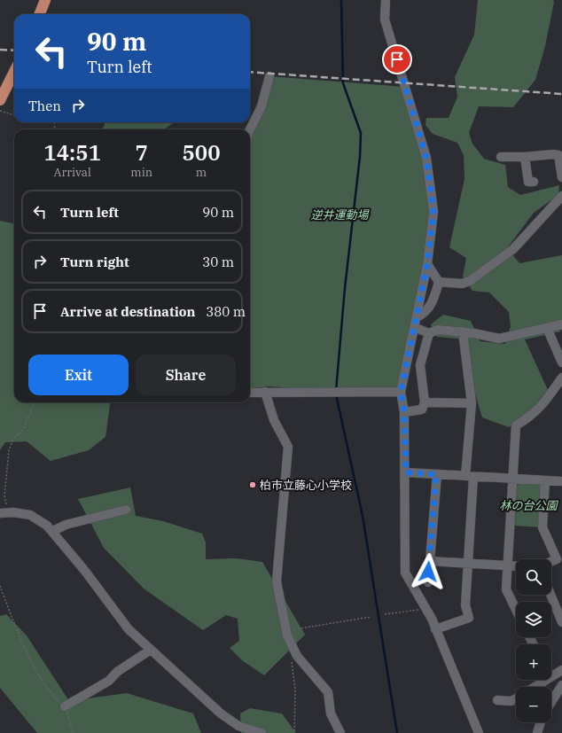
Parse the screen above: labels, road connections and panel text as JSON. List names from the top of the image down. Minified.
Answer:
{"parks":["逆井運動場","林の台公園"],"places":["柏市立藤心小学校"],"page":{"turn":["90 m","Turn left"],"then":"Then","eta":["14:51","Arrival","7","min","500","m"],"list":[{"name":"Turn left","value":"90 m"},{"name":"Turn right","value":"30 m"},{"name":"Arrive at destination","value":"380 m"}],"buttons":["Exit","Share"],"map_buttons":["+","−"]}}
